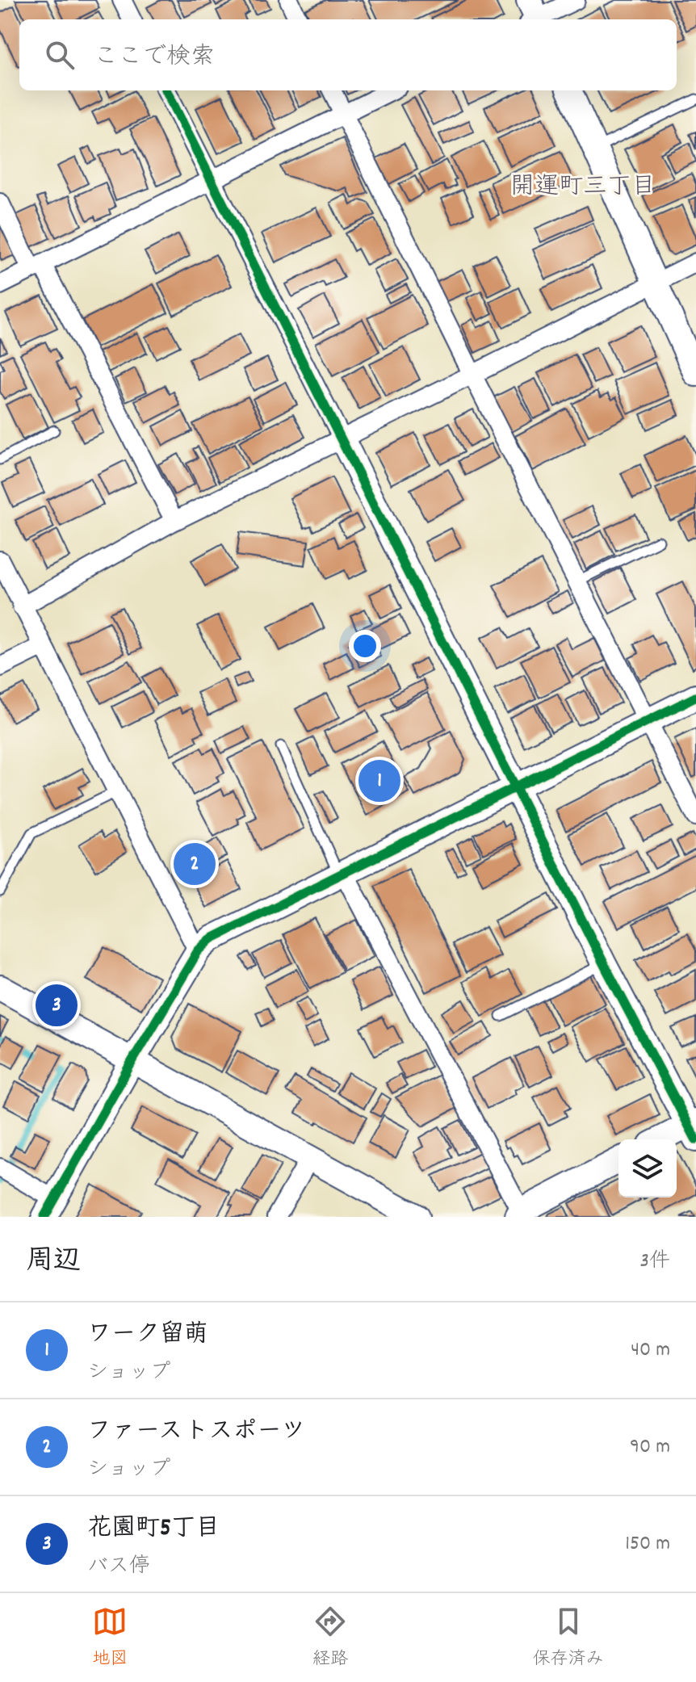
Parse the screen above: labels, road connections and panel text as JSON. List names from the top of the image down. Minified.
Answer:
{"districts":["開運町三丁目"],"page":{"search":"ここで検索","pins":["1","2","3"],"heading":["周辺","3件"],"list":[{"mark":"1","name":"ワーク留萌","note":"ショップ","value":"40 m"},{"mark":"2","name":"ファーストスポーツ","note":"ショップ","value":"90 m"},{"mark":"3","name":"花園町5丁目","note":"バス停","value":"150 m"}],"nav":["地図","経路","保存済み"]}}
